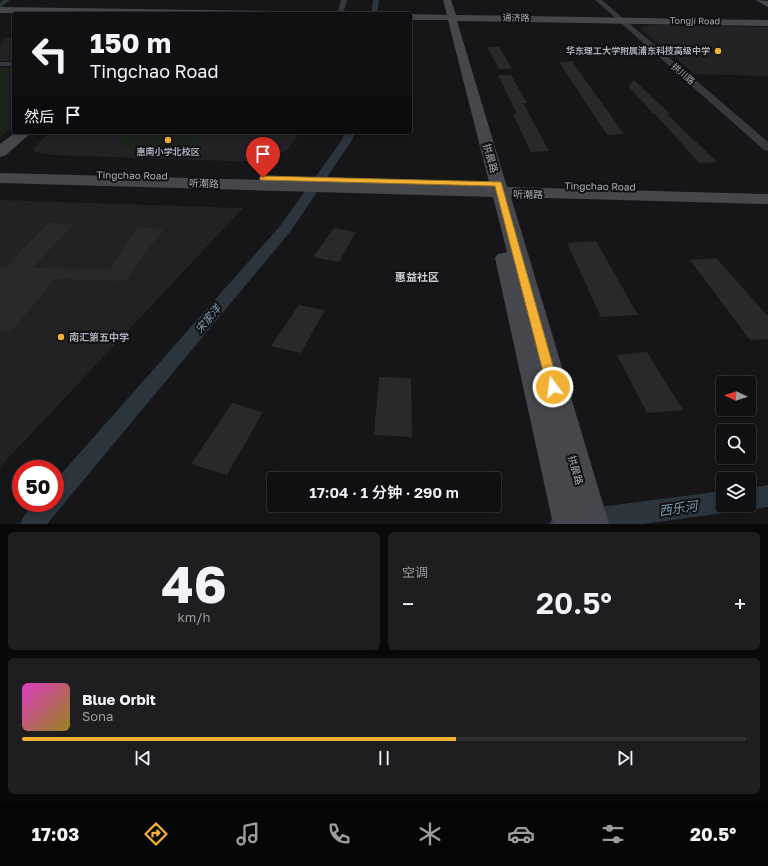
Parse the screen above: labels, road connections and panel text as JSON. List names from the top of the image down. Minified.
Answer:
{"streets":{"main road":["通济路","Tongji Road","拱晨路","Tingchao Road","听潮路"],"street":["拱川路"]},"crossings":[["通济路","Tongji Road"],["通济路","拱川路"],["通济路","拱晨路"],["Tongji Road","拱川路"],["拱晨路","Tingchao Road"],["拱晨路","听潮路"],["Tingchao Road","听潮路"]],"districts":["惠益社区"],"water":["宋家洋","西乐河"],"places":["华东理工大学附属浦东科技高级中学","惠南小学北校区","南汇第五中学"],"north":"left","page":{"turn":["150 m","Tingchao Road"],"then":"然后","limit":"50","trip":"17:04 · 1 分钟 · 290 m","tile":[["46","km/h"],"空调"],"heat":["−","20.5°","+"],"song":["Blue Orbit","Sona"],"tabs":["17:03","20.5°"]}}
